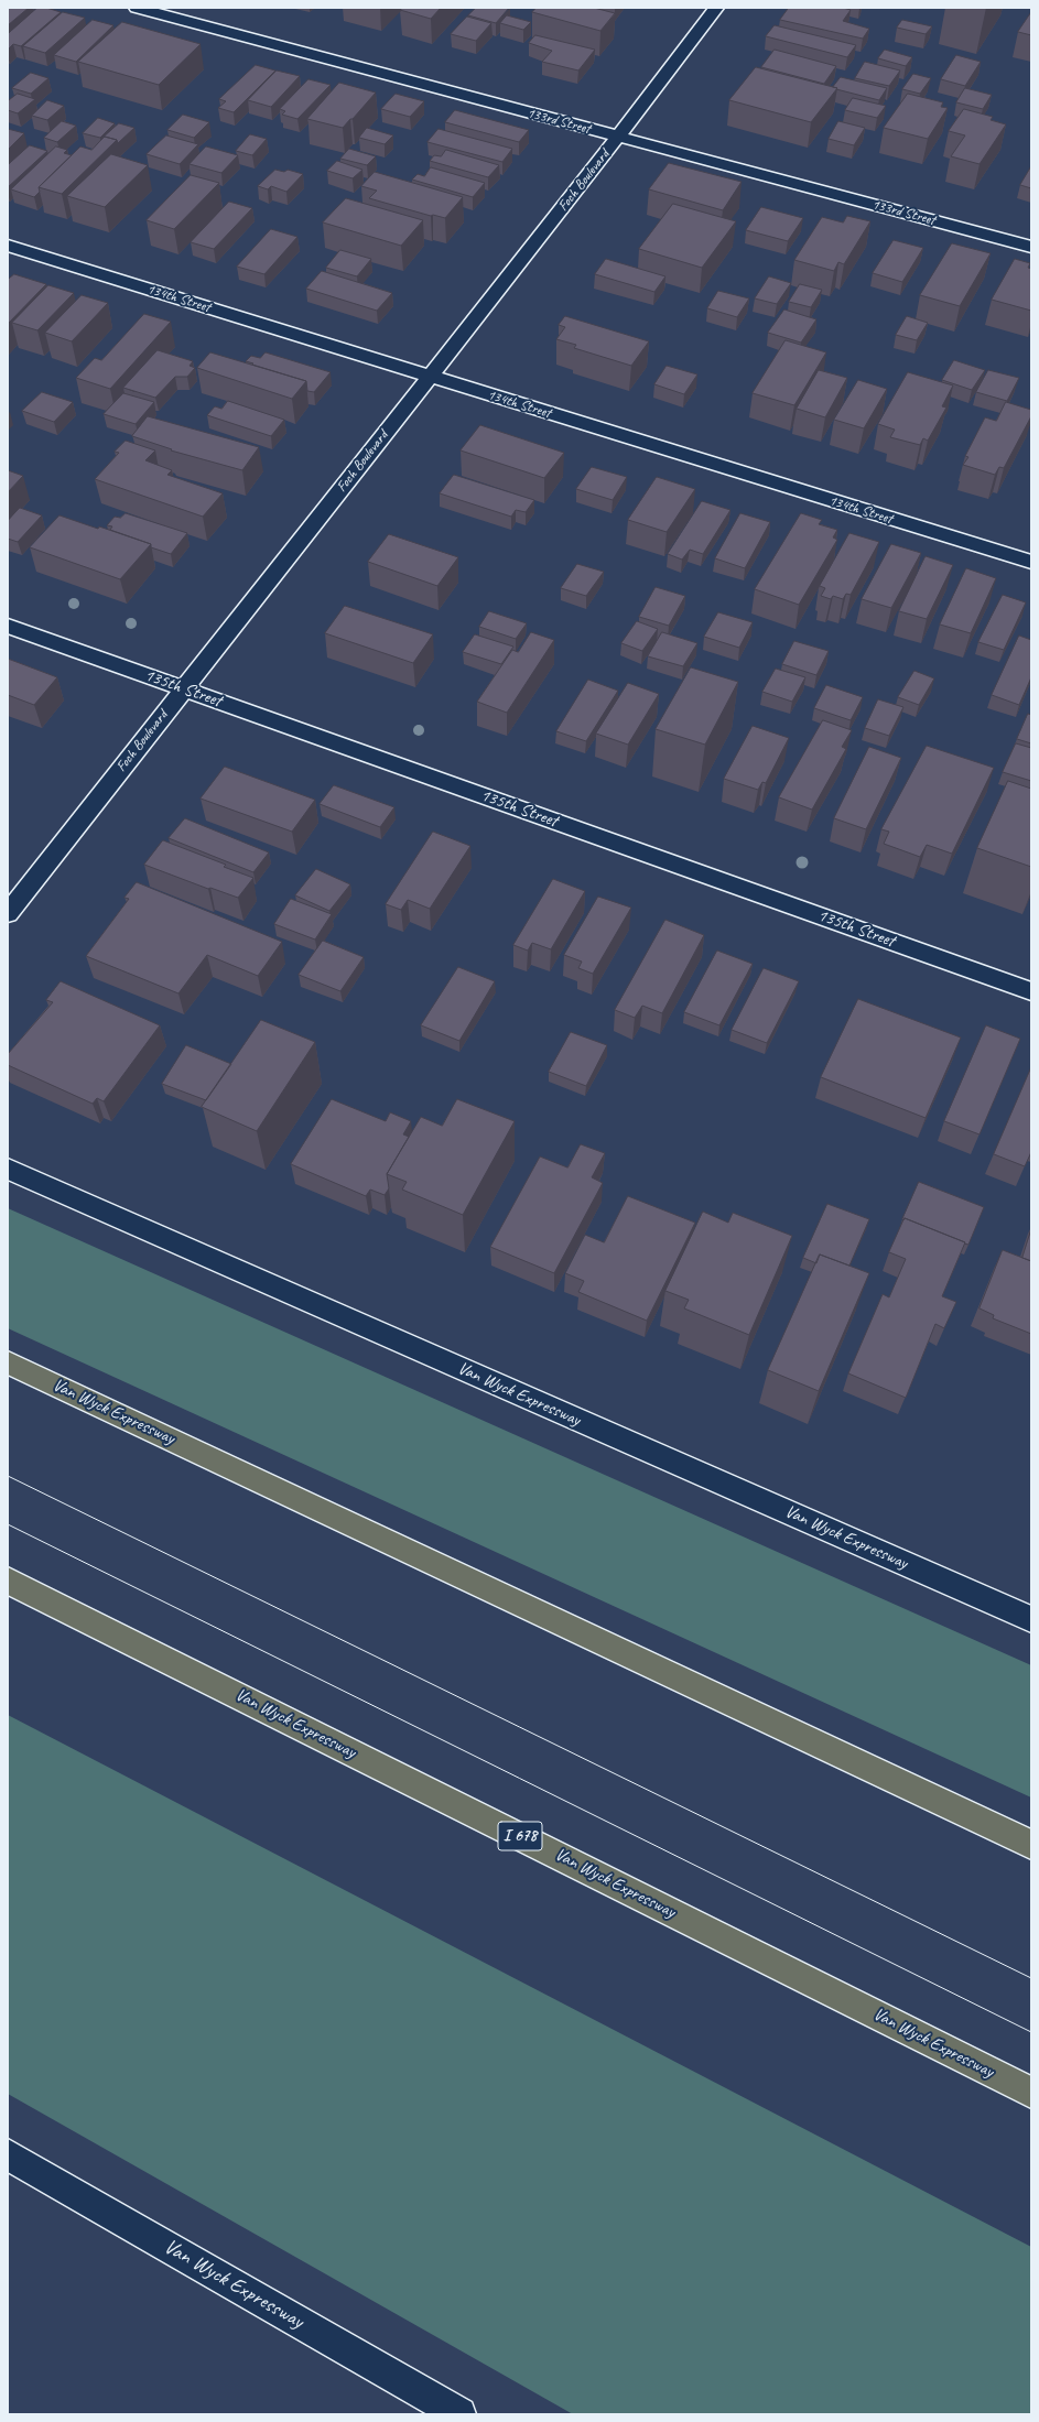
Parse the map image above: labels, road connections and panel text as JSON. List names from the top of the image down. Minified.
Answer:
{"streets":{"highway":["Van Wyck Expressway","I 678"],"street":["133rd Street","Foch Boulevard","134th Street","135th Street"]},"crossings":[["133rd Street","Foch Boulevard"],["Foch Boulevard","134th Street"],["Foch Boulevard","135th Street"]]}
